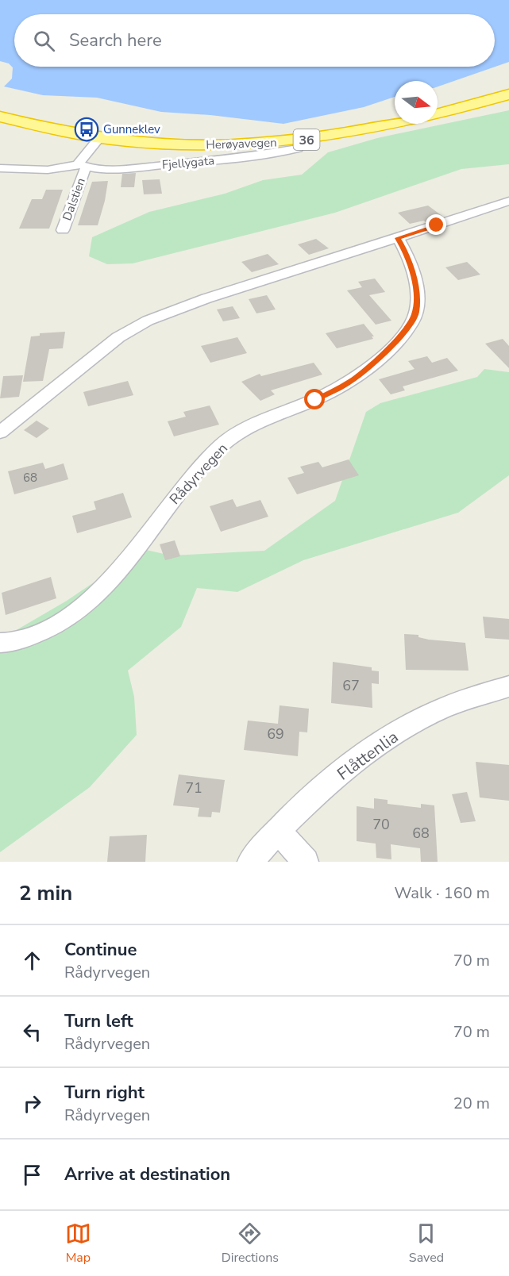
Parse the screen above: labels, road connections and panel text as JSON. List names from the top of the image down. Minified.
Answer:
{"streets":{"highway":["36","Herøyavegen"],"street":["Fjellygata","Dalstien","Rådyrvegen","Flåttenlia"]},"crossings":[["Fjellygata","Dalstien"]],"places":{"bus stop":["Gunneklev"]},"house_numbers":["68","67","69","71","70","68"],"north":"right","page":{"search":"Search here","heading":["2 min","Walk · 160 m"],"list":[["Continue","Rådyrvegen","70 m"],["Turn left","Rådyrvegen","70 m"],["Turn right","Rådyrvegen","20 m"],"Arrive at destination"],"nav":["Map","Directions","Saved"]}}
